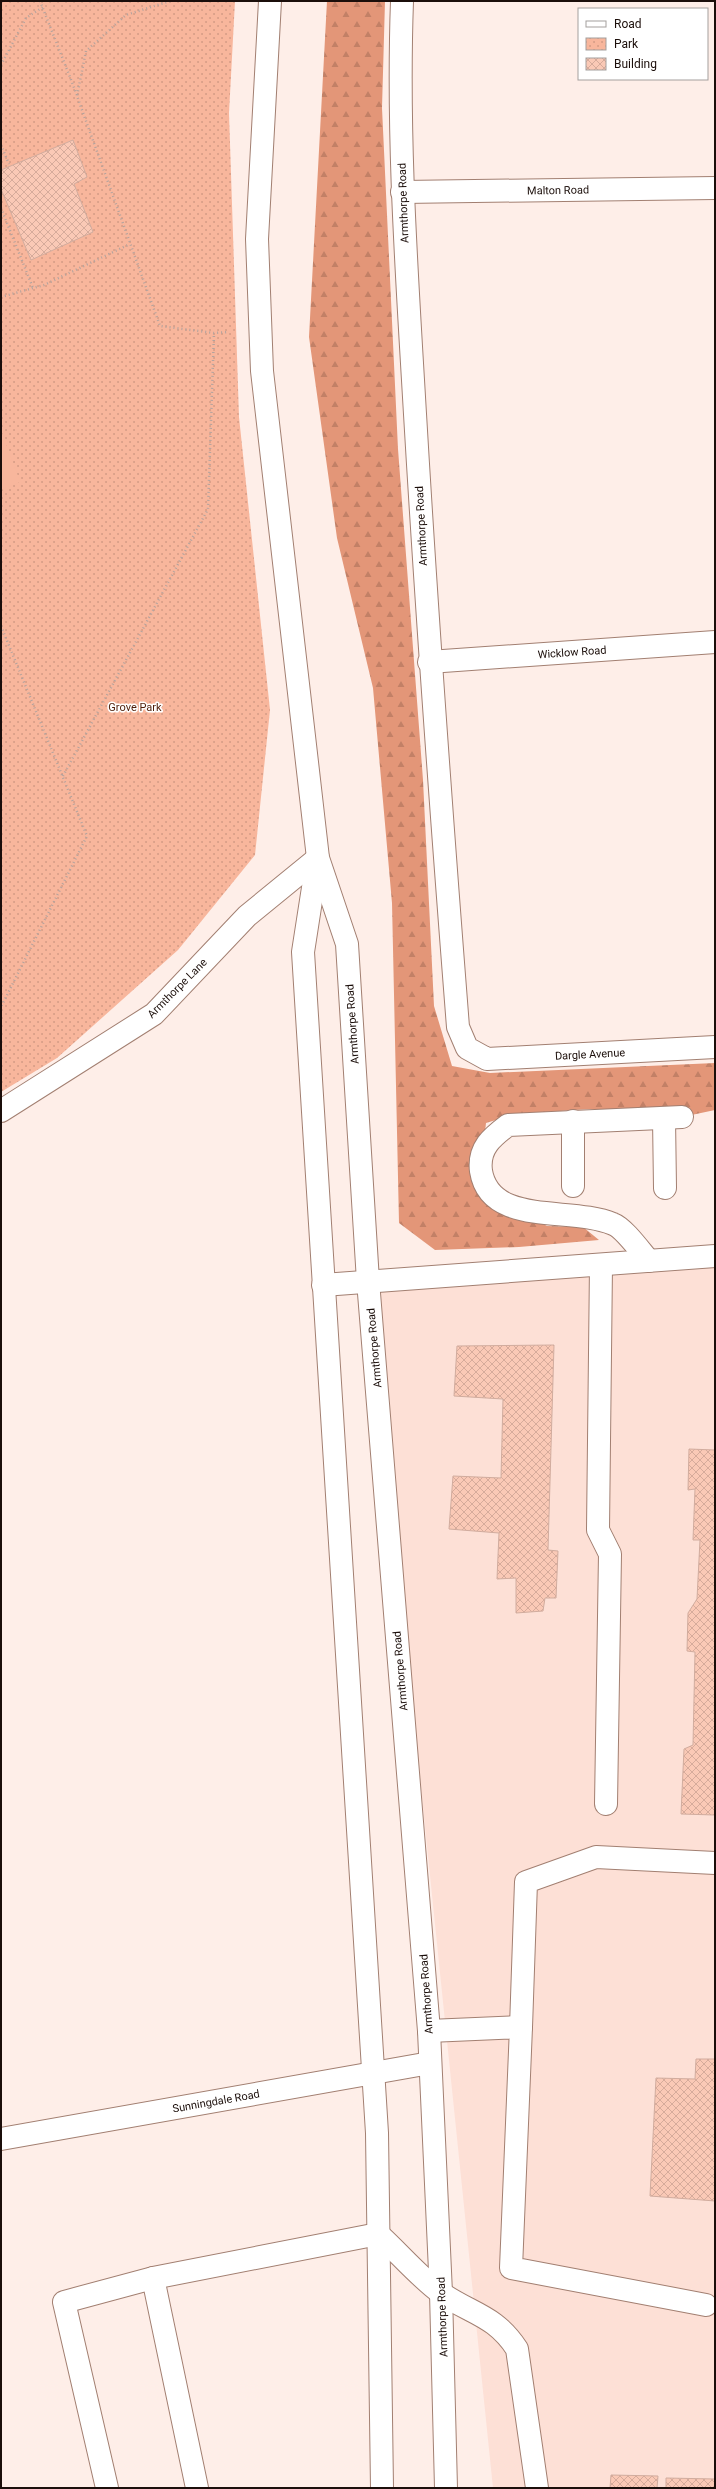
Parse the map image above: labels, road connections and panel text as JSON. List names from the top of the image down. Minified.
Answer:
{"streets":{"street":["Malton Road","Armthorpe Road","Wicklow Road","Armthorpe Lane","Dargle Avenue","Sunningdale Road"]},"crossings":[["Malton Road","Armthorpe Road"],["Armthorpe Road","Wicklow Road"],["Armthorpe Road","Armthorpe Lane"],["Armthorpe Road","Dargle Avenue"],["Armthorpe Road","Sunningdale Road"]],"parks":["Grove Park"],"legend":["Road","Park","Building"]}
